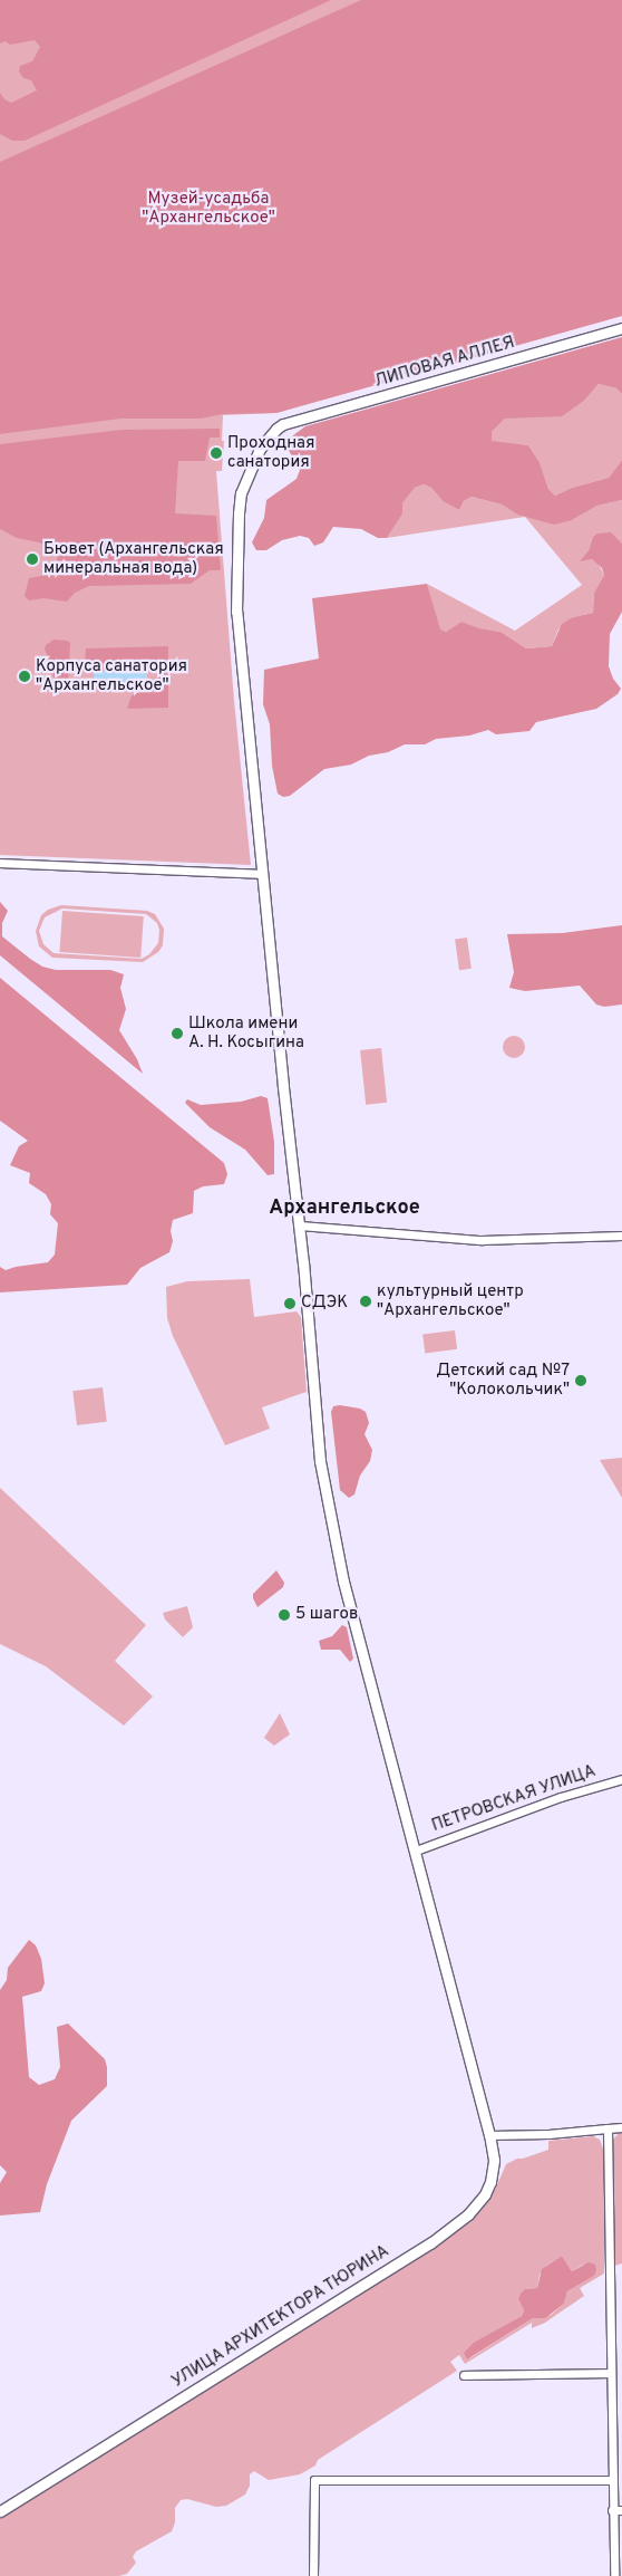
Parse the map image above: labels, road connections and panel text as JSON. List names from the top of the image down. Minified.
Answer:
{"streets":{"street":["ЛИПОВАЯ АЛЛЕЯ","ПЕТРОВСКАЯ УЛИЦА","УЛИЦА АРХИТЕКТОРА ТЮРИНА"]},"crossings":[["ЛИПОВАЯ АЛЛЕЯ","УЛИЦА АРХИТЕКТОРА ТЮРИНА"],["ПЕТРОВСКАЯ УЛИЦА","УЛИЦА АРХИТЕКТОРА ТЮРИНА"]],"districts":["Архангельское"],"parks":["Музей-усадьба \"Архангельское\""],"places":["Проходная санатория","Бювет (Архангельская минеральная вода)","Корпуса санатория \"Архангельское\"","Школа имени А. Н. Косыгина","культурный центр \"Архангельское\"","СДЭК","Детский сад №7 \"Колокольчик\"","5 шагов"]}
